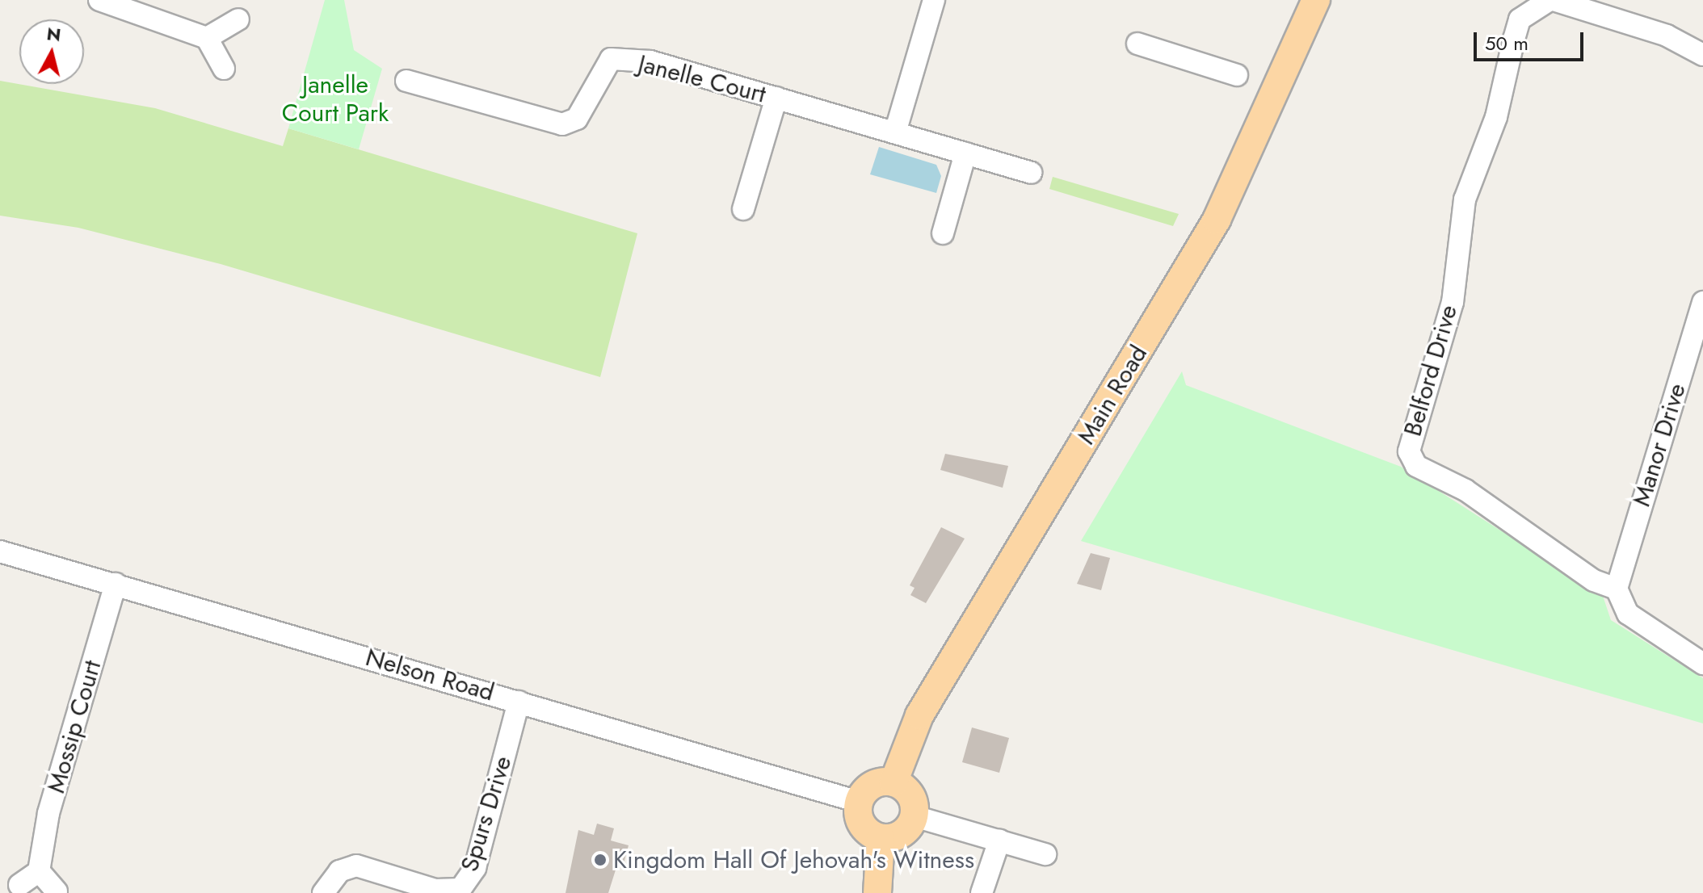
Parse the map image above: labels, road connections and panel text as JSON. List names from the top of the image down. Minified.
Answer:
{"streets":{"main road":["Main Road"],"street":["Janelle Court","Belford Drive","Manor Drive","Nelson Road","Mossip Court","Spurs Drive"]},"crossings":[["Belford Drive","Manor Drive"],["Main Road","Nelson Road"],["Nelson Road","Mossip Court"],["Nelson Road","Spurs Drive"]],"parks":["Janelle Court Park"],"places":["Kingdom Hall Of Jehovah's Witness"],"scale_bar":"50 m","north":"top"}
